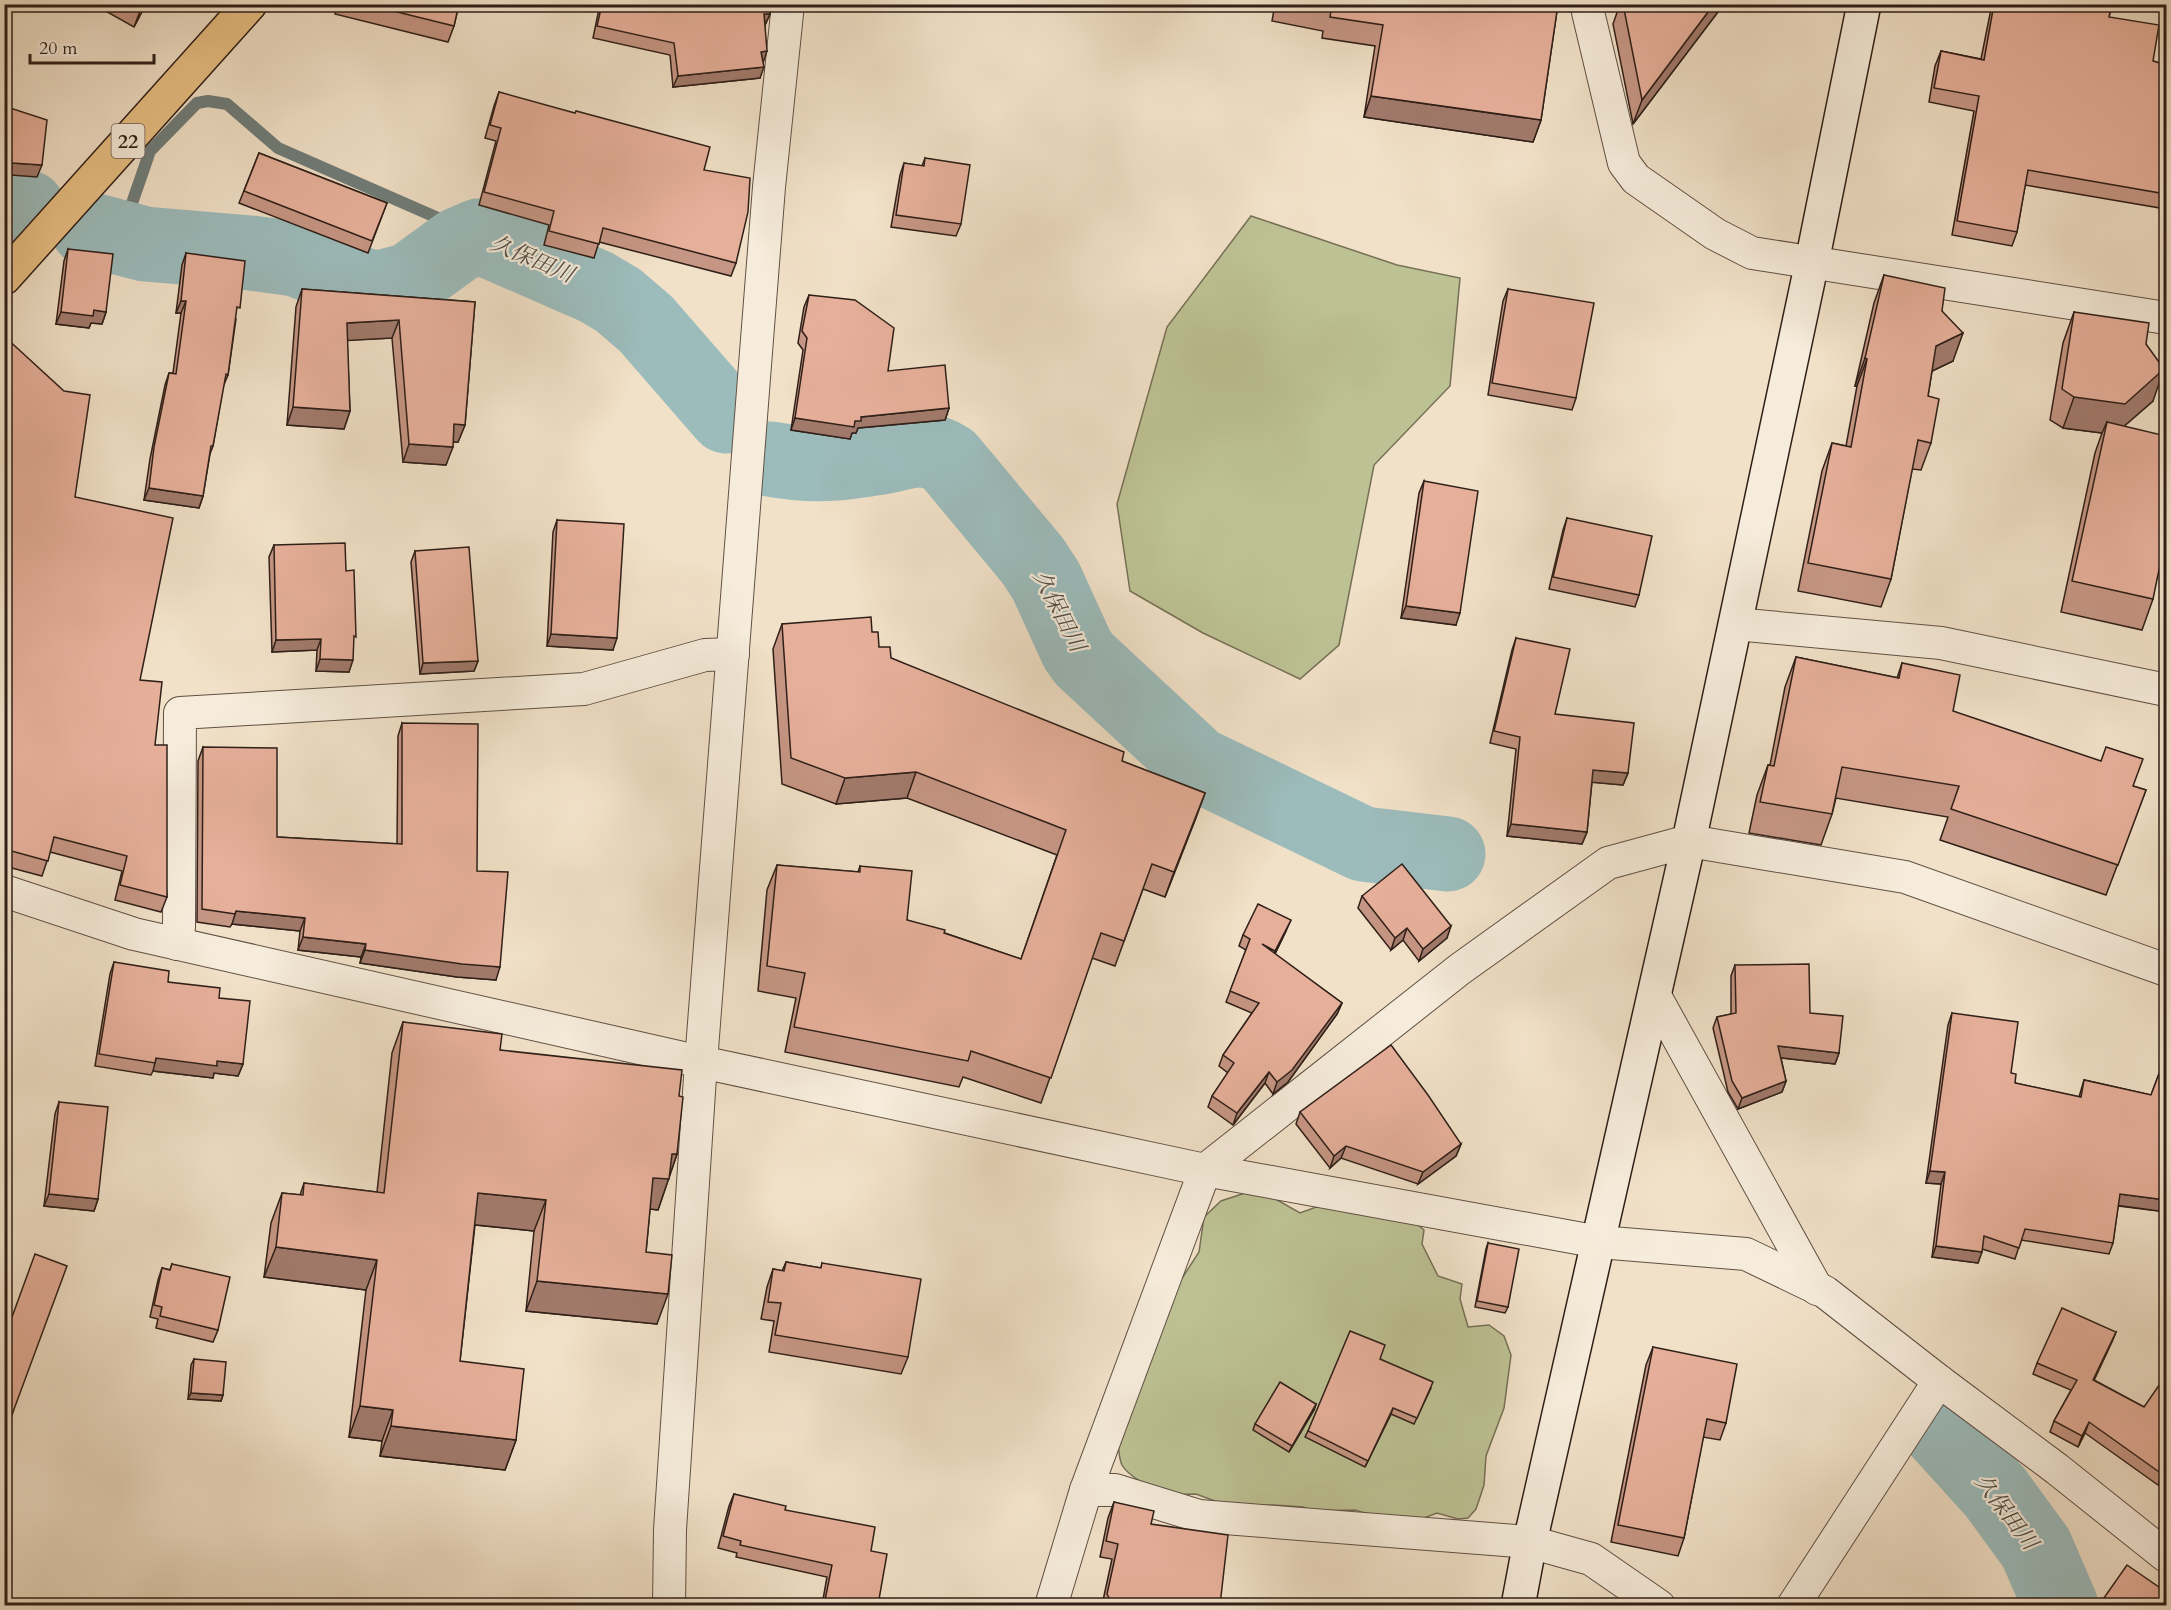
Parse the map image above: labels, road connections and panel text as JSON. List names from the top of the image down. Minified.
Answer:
{"streets":{"main road":["22"]},"water":["久保田川"],"scale_bar":"20 m"}
